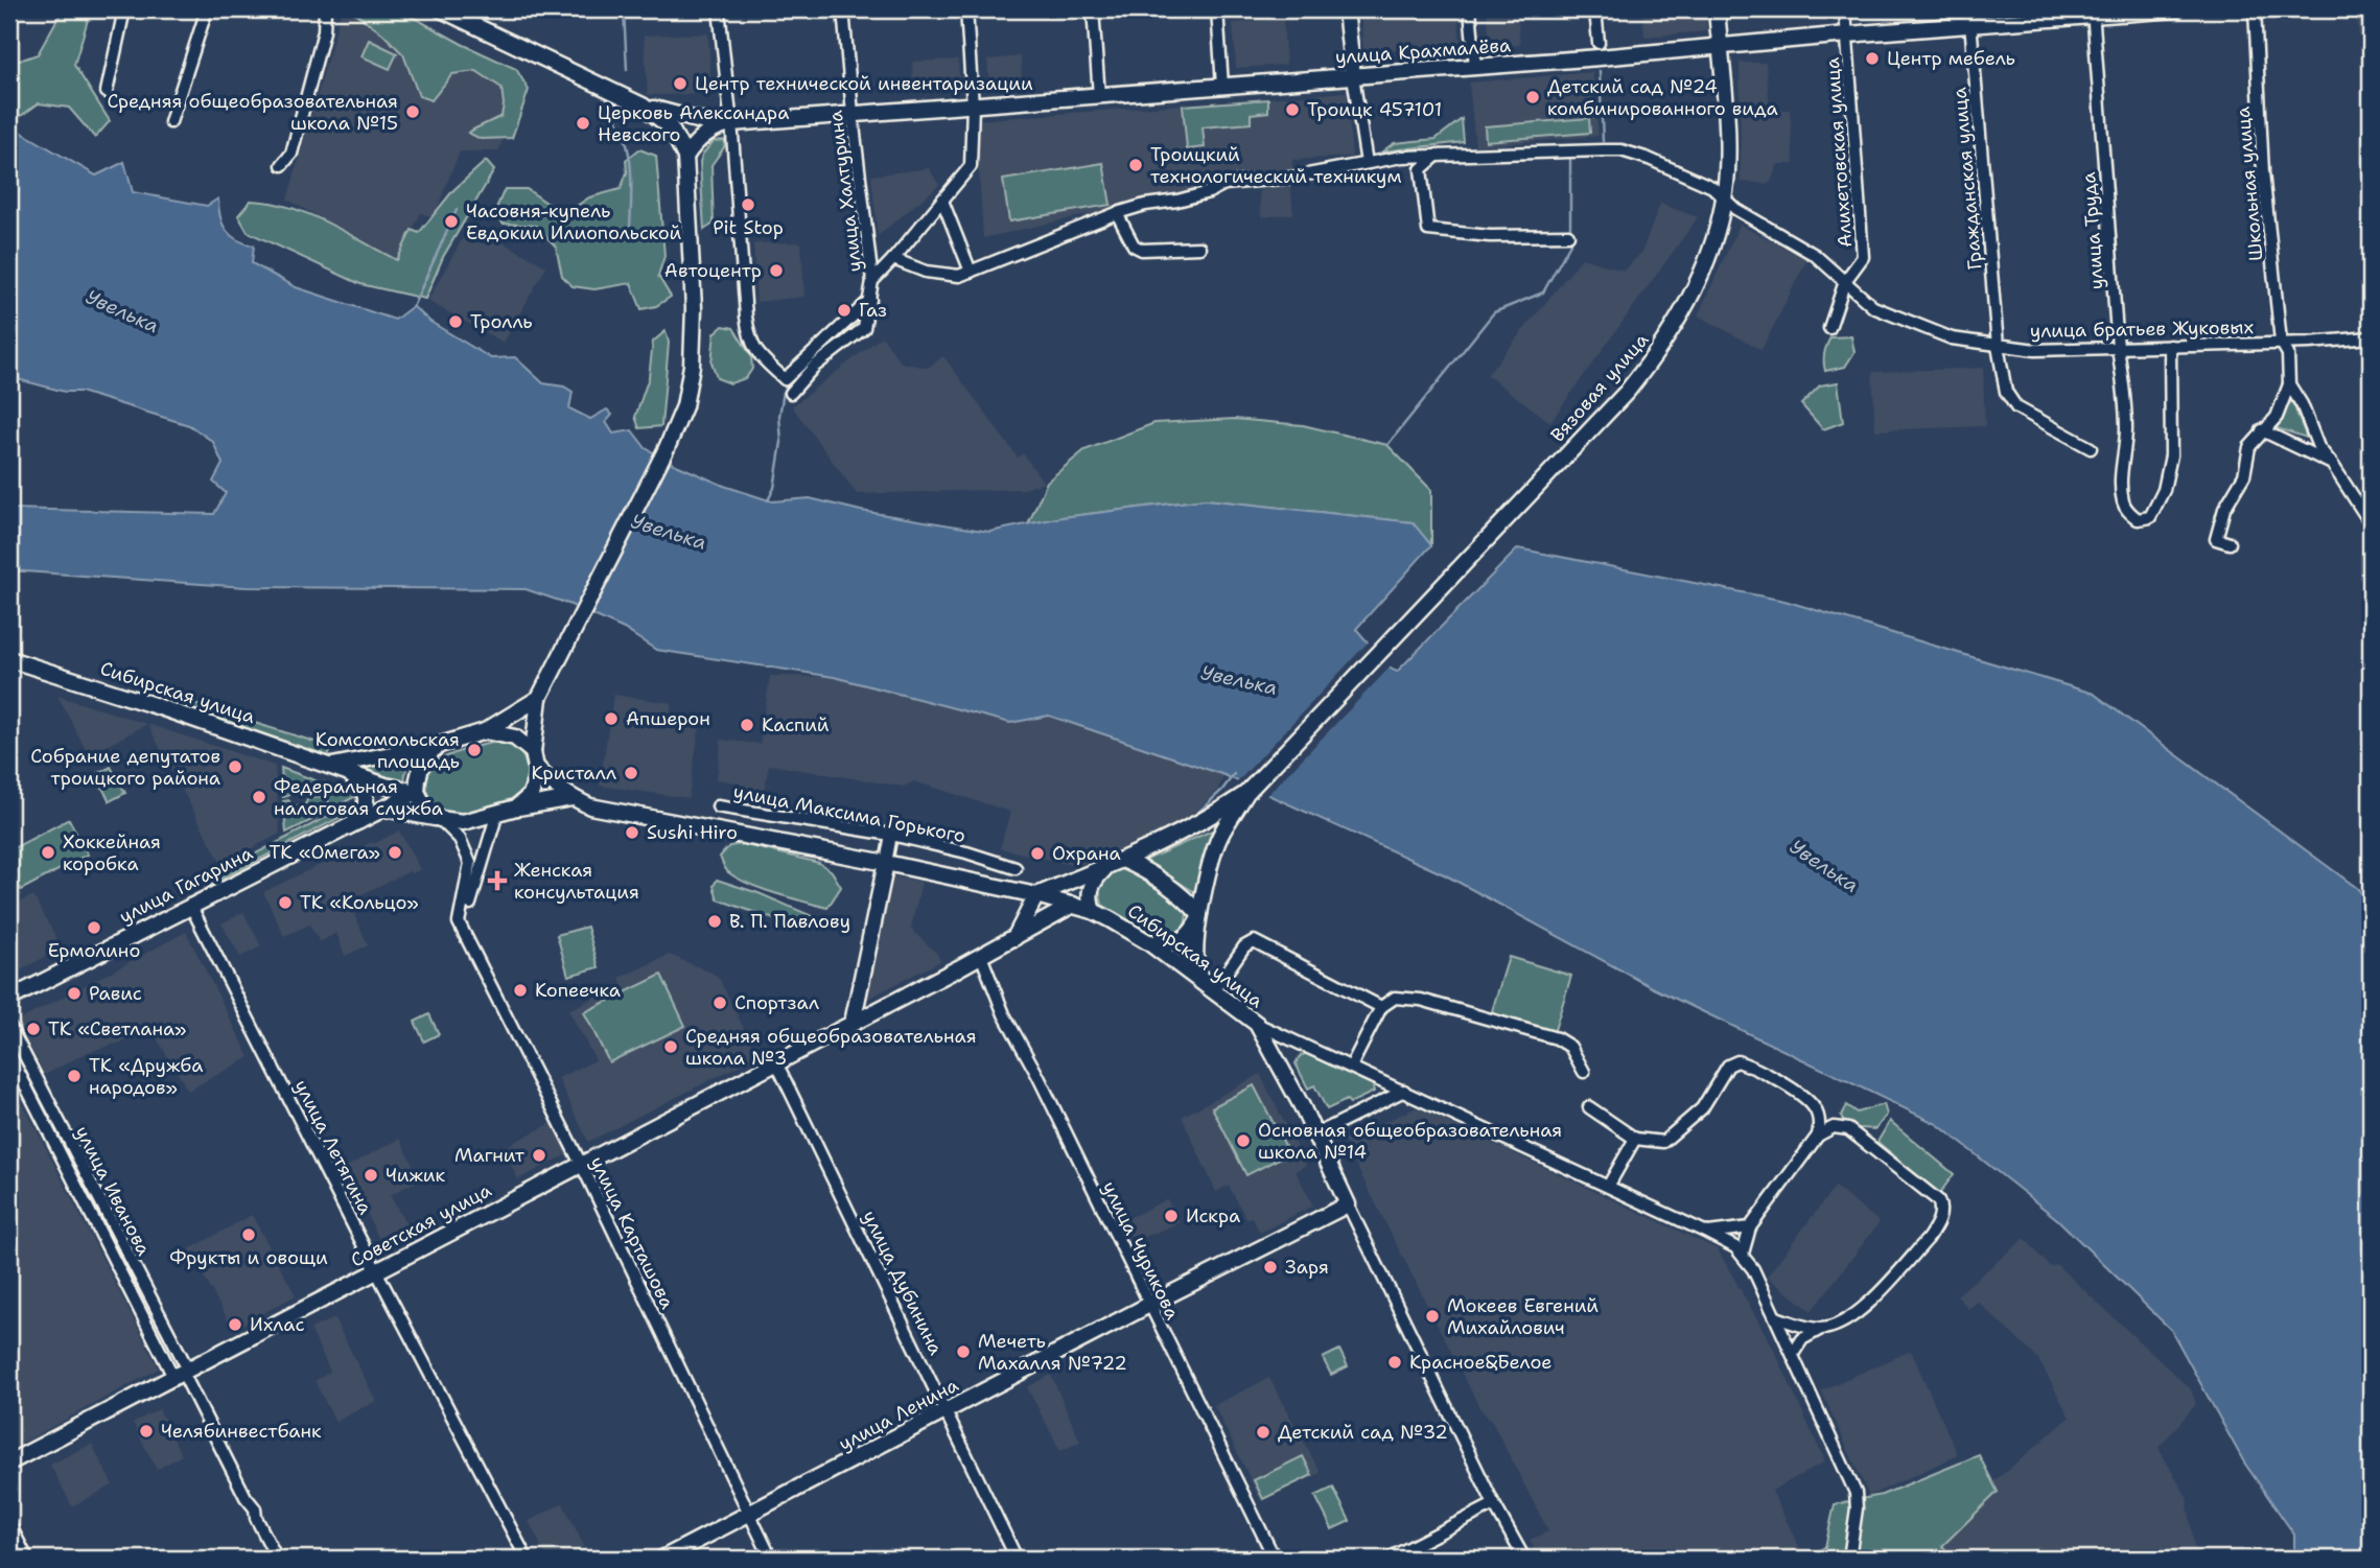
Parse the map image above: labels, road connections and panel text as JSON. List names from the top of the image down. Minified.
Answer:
{"streets":{"street":["улица Крахмалёва","Алихетовская улица","Гражданская улица","Школьная улица","улица Халтурина","улица Труда","улица братьев Жуковых","Вязовая улица","Сибирская улица","улица Максима Горького","улица Гагарина","улица Летягина","улица Иванова","Советская улица","улица Карташова","улица Чурикова","улица Дубинина","улица Ленина"]},"crossings":[["улица Крахмалёва","Алихетовская улица"],["улица Крахмалёва","Гражданская улица"],["улица Крахмалёва","улица Халтурина"],["улица Крахмалёва","улица Труда"],["улица Крахмалёва","Вязовая улица"],["Алихетовская улица","улица братьев Жуковых"],["Гражданская улица","улица братьев Жуковых"],["Школьная улица","улица братьев Жуковых"],["улица Труда","улица братьев Жуковых"],["улица братьев Жуковых","Вязовая улица"],["Сибирская улица","улица Гагарина"],["Сибирская улица","Советская улица"],["Сибирская улица","улица Ленина"],["улица Гагарина","улица Летягина"],["улица Летягина","Советская улица"],["улица Иванова","Советская улица"],["Советская улица","улица Карташова"],["Советская улица","улица Чурикова"],["Советская улица","улица Дубинина"],["улица Карташова","улица Ленина"],["улица Чурикова","улица Ленина"],["улица Дубинина","улица Ленина"]],"water":["Увелька"],"places":{"other":["Центр мебель","Центр технической инвентаризации","Детский сад №24 комбинированного вида","Троицк 457101","Средняя общеобразовательная школа №15","Церковь Александра Невского","Троицкий технологический техникум","Pit Stop","Часовня-купель Евдокии Илиопольской","Автоцентр","Газ","Тролль","Апшерон","Каспий","Комсомольская площадь","Собрание депутатов троицкого района","Кристалл","Федеральная налоговая служба","Sushi Hiro","Хоккейная коробка","ТК «Омега»","Охрана","ТК «Кольцо»","В. П. Павлову","Ермолино","Копеечка","Равис","Спортзал","ТК «Светлана»","Средняя общеобразовательная школа №3","ТК «Дружба народов»","Основная общеобразовательная школа №14","Магнит","Чижик","Искра","Фрукты и овощи","Заря","Мокеев Евгений Михайлович","Ихлас","Мечеть Махалля №722","Красное&Белое","Челябинвестбанк","Детский сад №32"],"health":["Женская консультация"]}}
